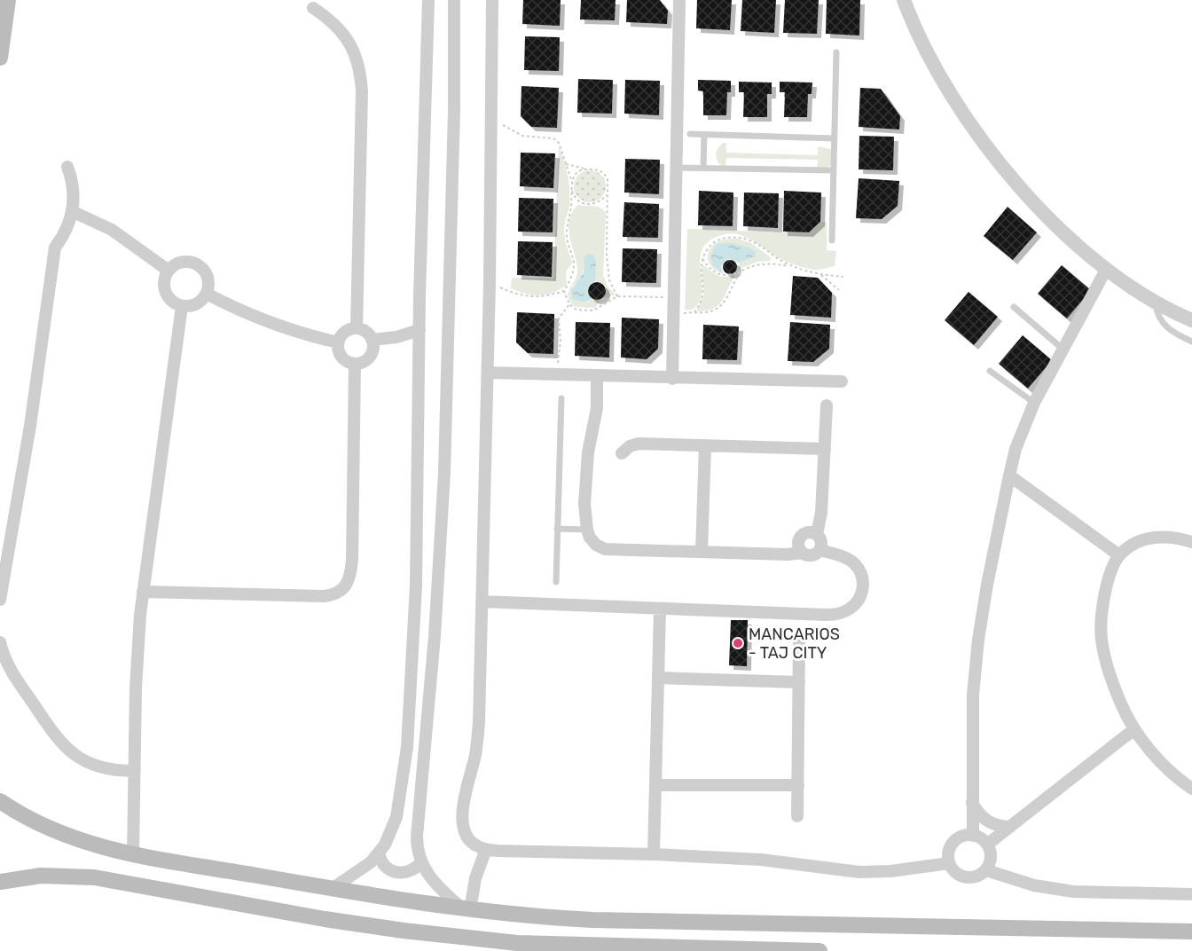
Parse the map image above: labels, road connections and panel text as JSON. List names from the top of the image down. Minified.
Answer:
{"places":["MANCARIOS - TAJ CITY"]}
